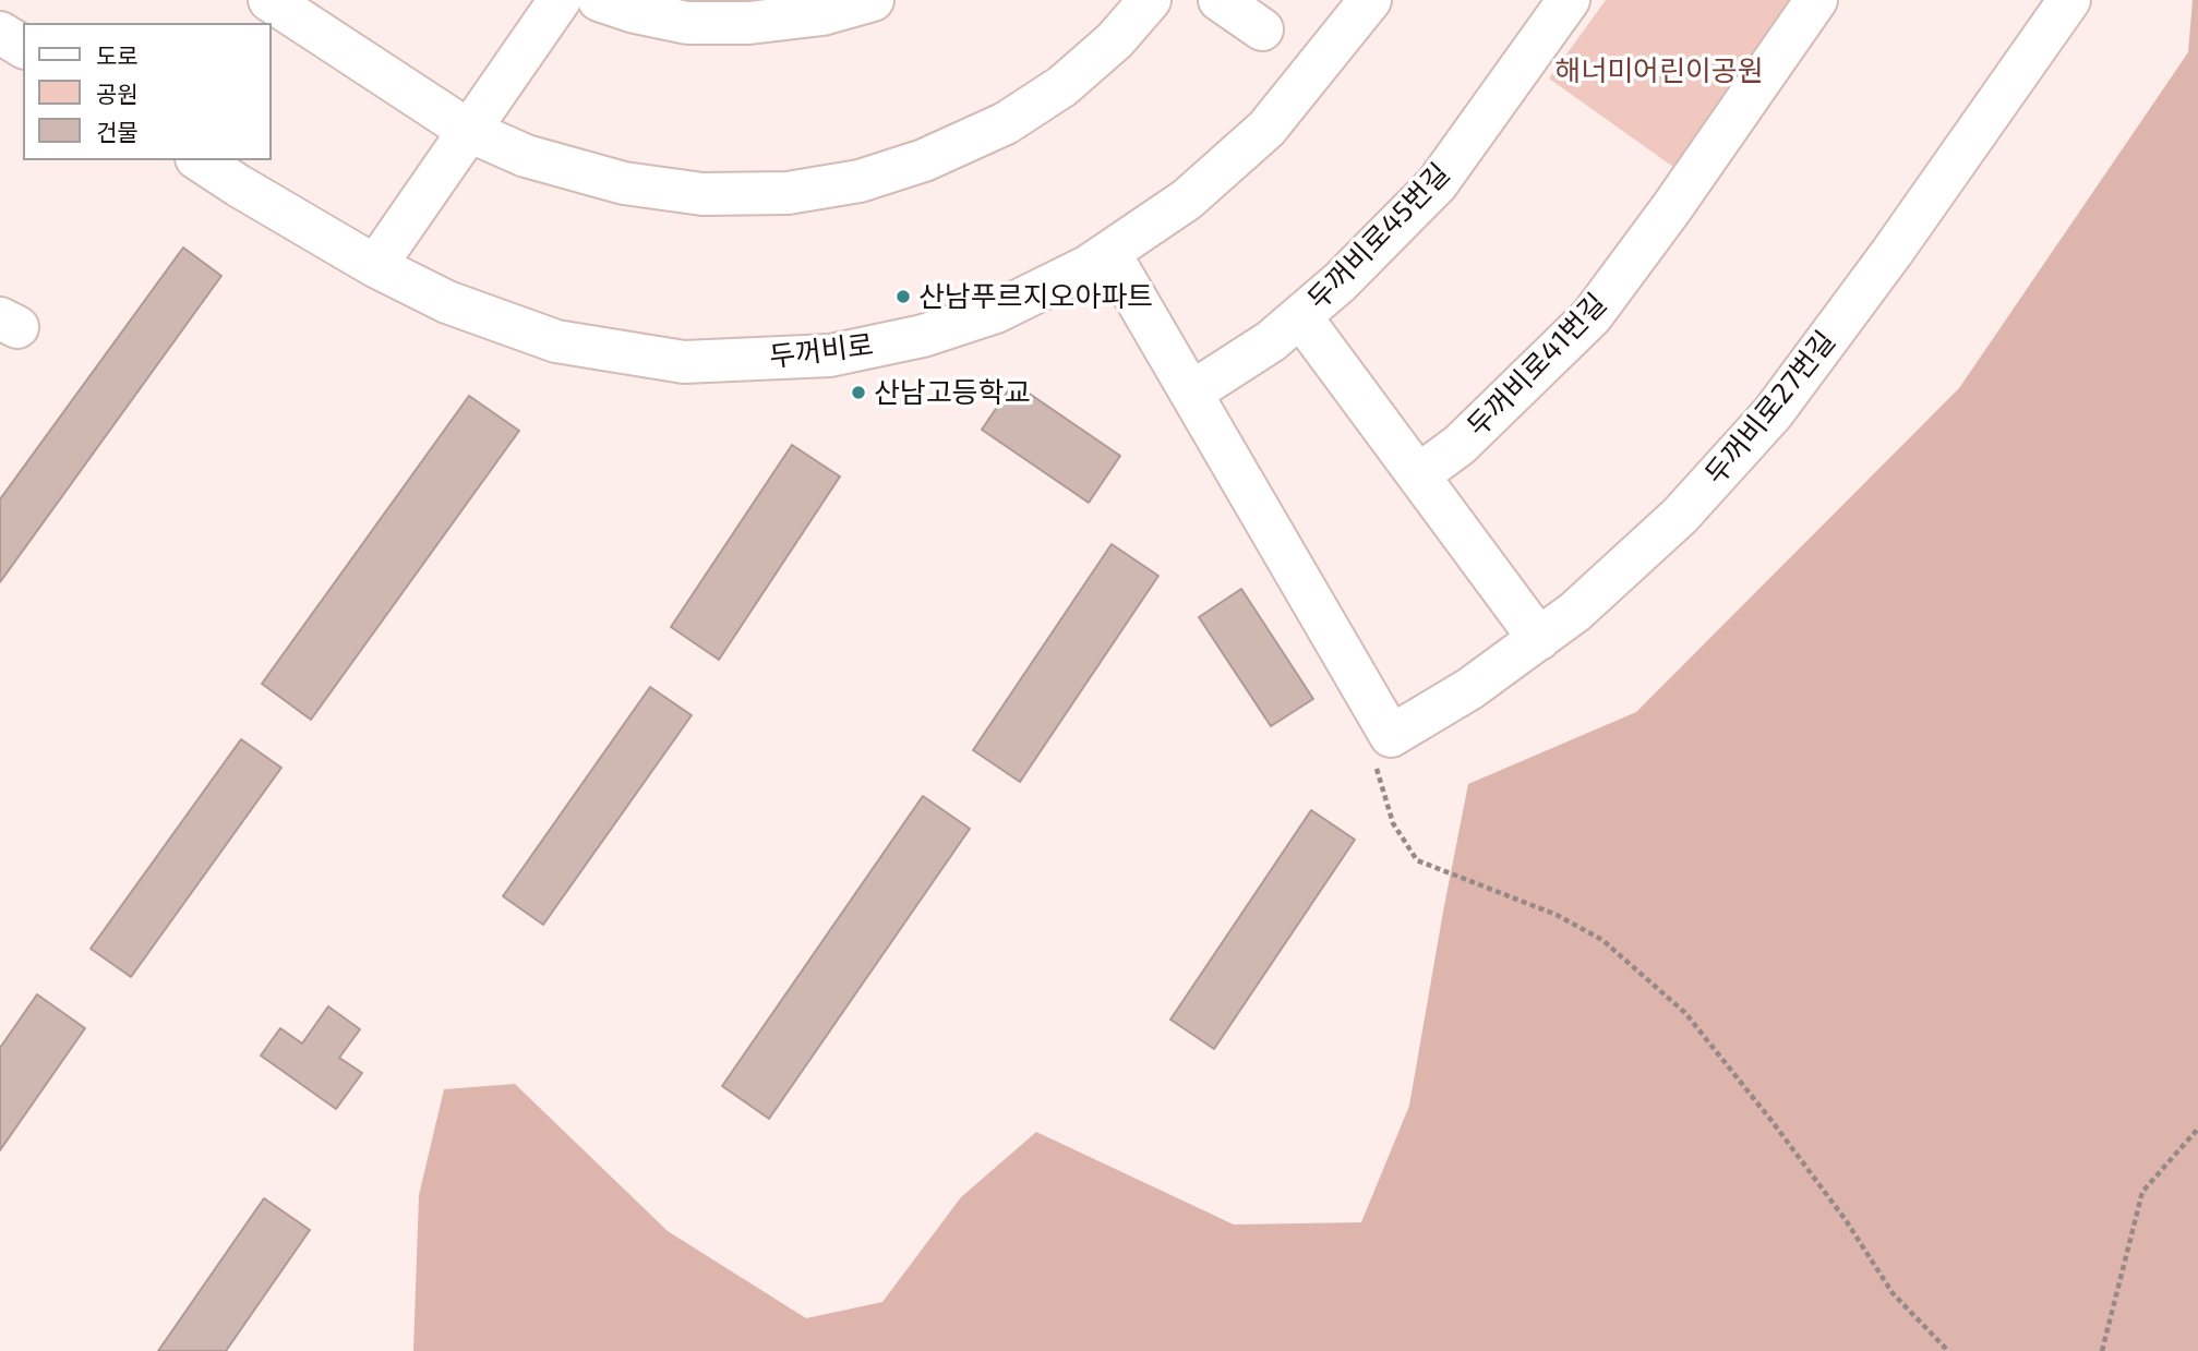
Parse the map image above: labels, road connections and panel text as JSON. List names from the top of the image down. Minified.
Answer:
{"streets":{"street":["두꺼비로45번길","두꺼비로","두꺼비로41번길","두꺼비로27번길"]},"parks":["해너미어린이공원"],"places":["산남푸르지오아파트","산남고등학교"],"legend":["도로","공원","건물"]}
